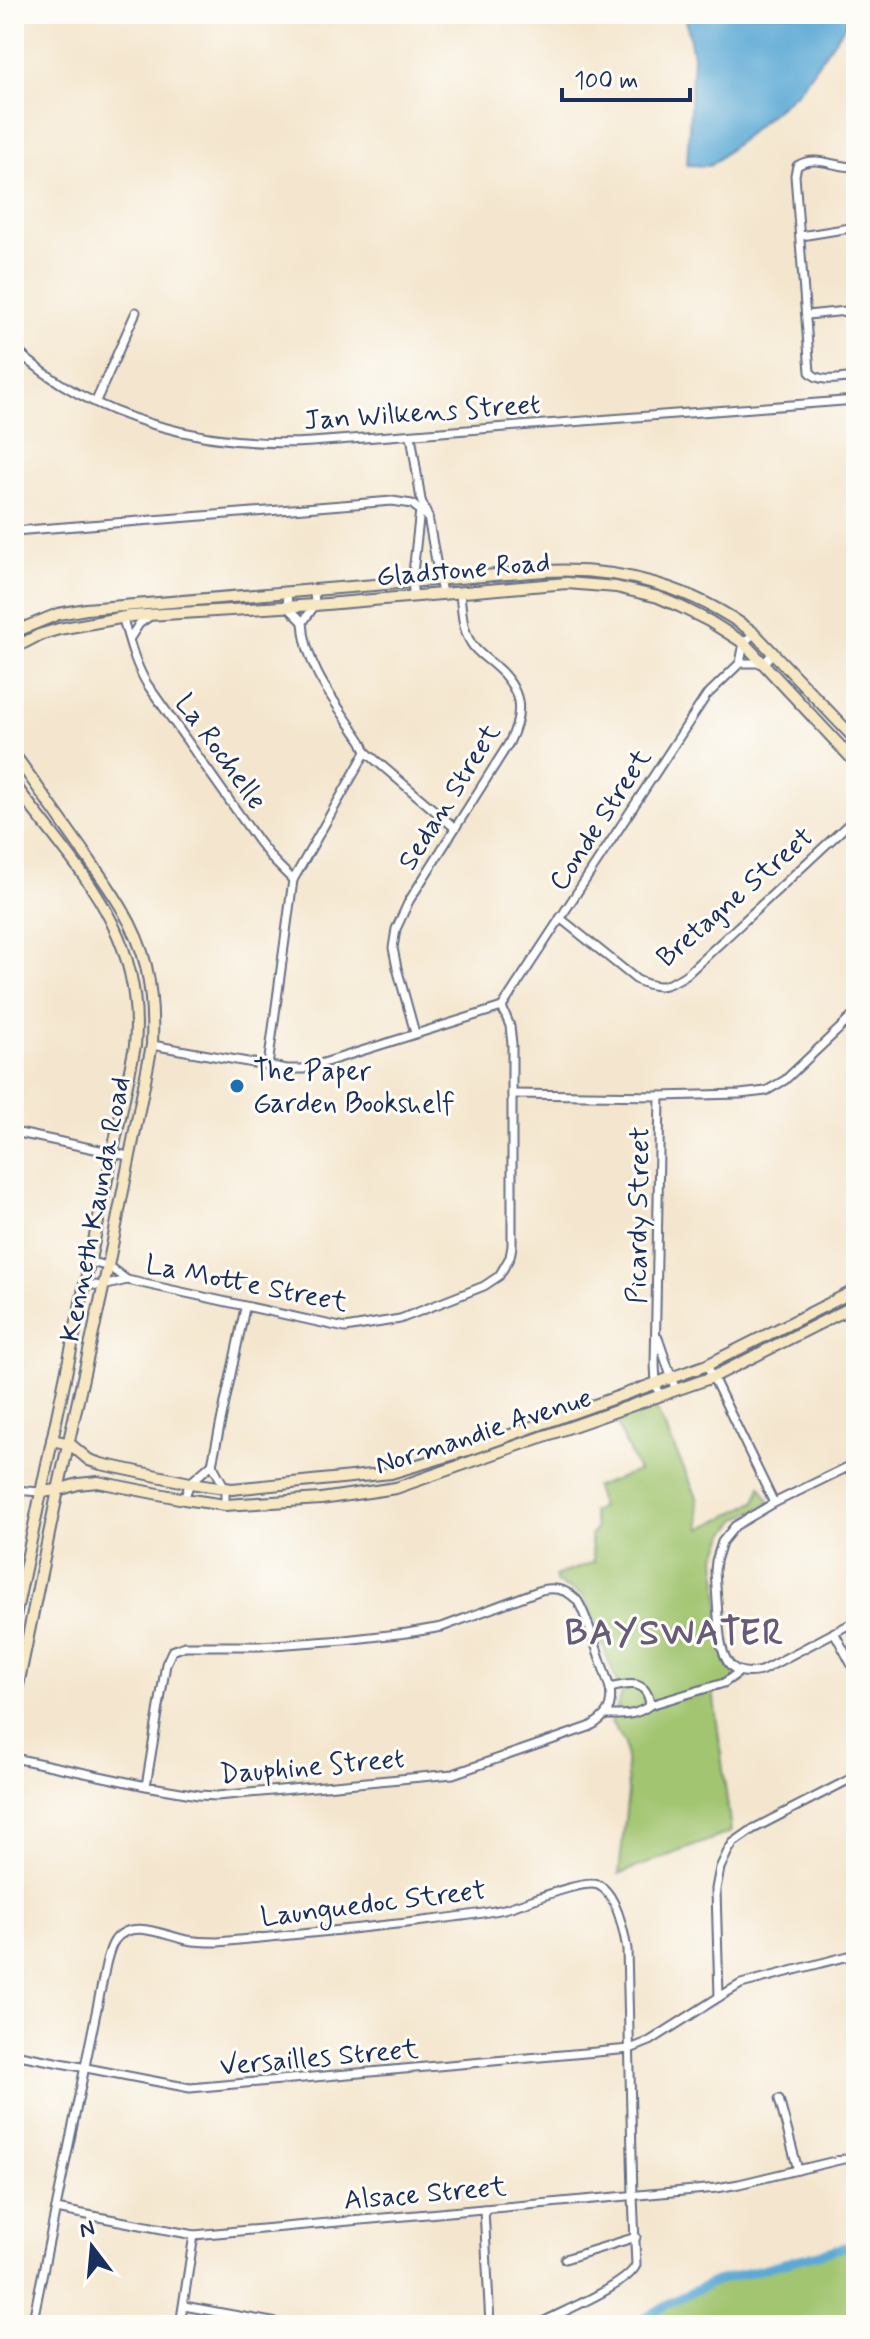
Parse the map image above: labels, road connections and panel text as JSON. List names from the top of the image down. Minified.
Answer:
{"streets":{"street":["Jan Wilkens Street","Gladstone Road","La Rochelle","Sedan Street","Conde Street","Bretagne Street","Kenneth Kaunda Road","Picardy Street","La Motte Street","Normandie Avenue","Dauphine Street","Launguedoc Street","Versailles Street","Alsace Street"]},"crossings":[["Gladstone Road","La Rochelle"],["Gladstone Road","Sedan Street"],["Conde Street","Bretagne Street"],["Conde Street","La Motte Street"],["Kenneth Kaunda Road","La Motte Street"],["Kenneth Kaunda Road","Normandie Avenue"],["Picardy Street","Normandie Avenue"],["Launguedoc Street","Versailles Street"]],"districts":["BAYSWATER"],"places":["The Paper Garden Bookshelf"],"scale_bar":"100 m","north":"top"}
